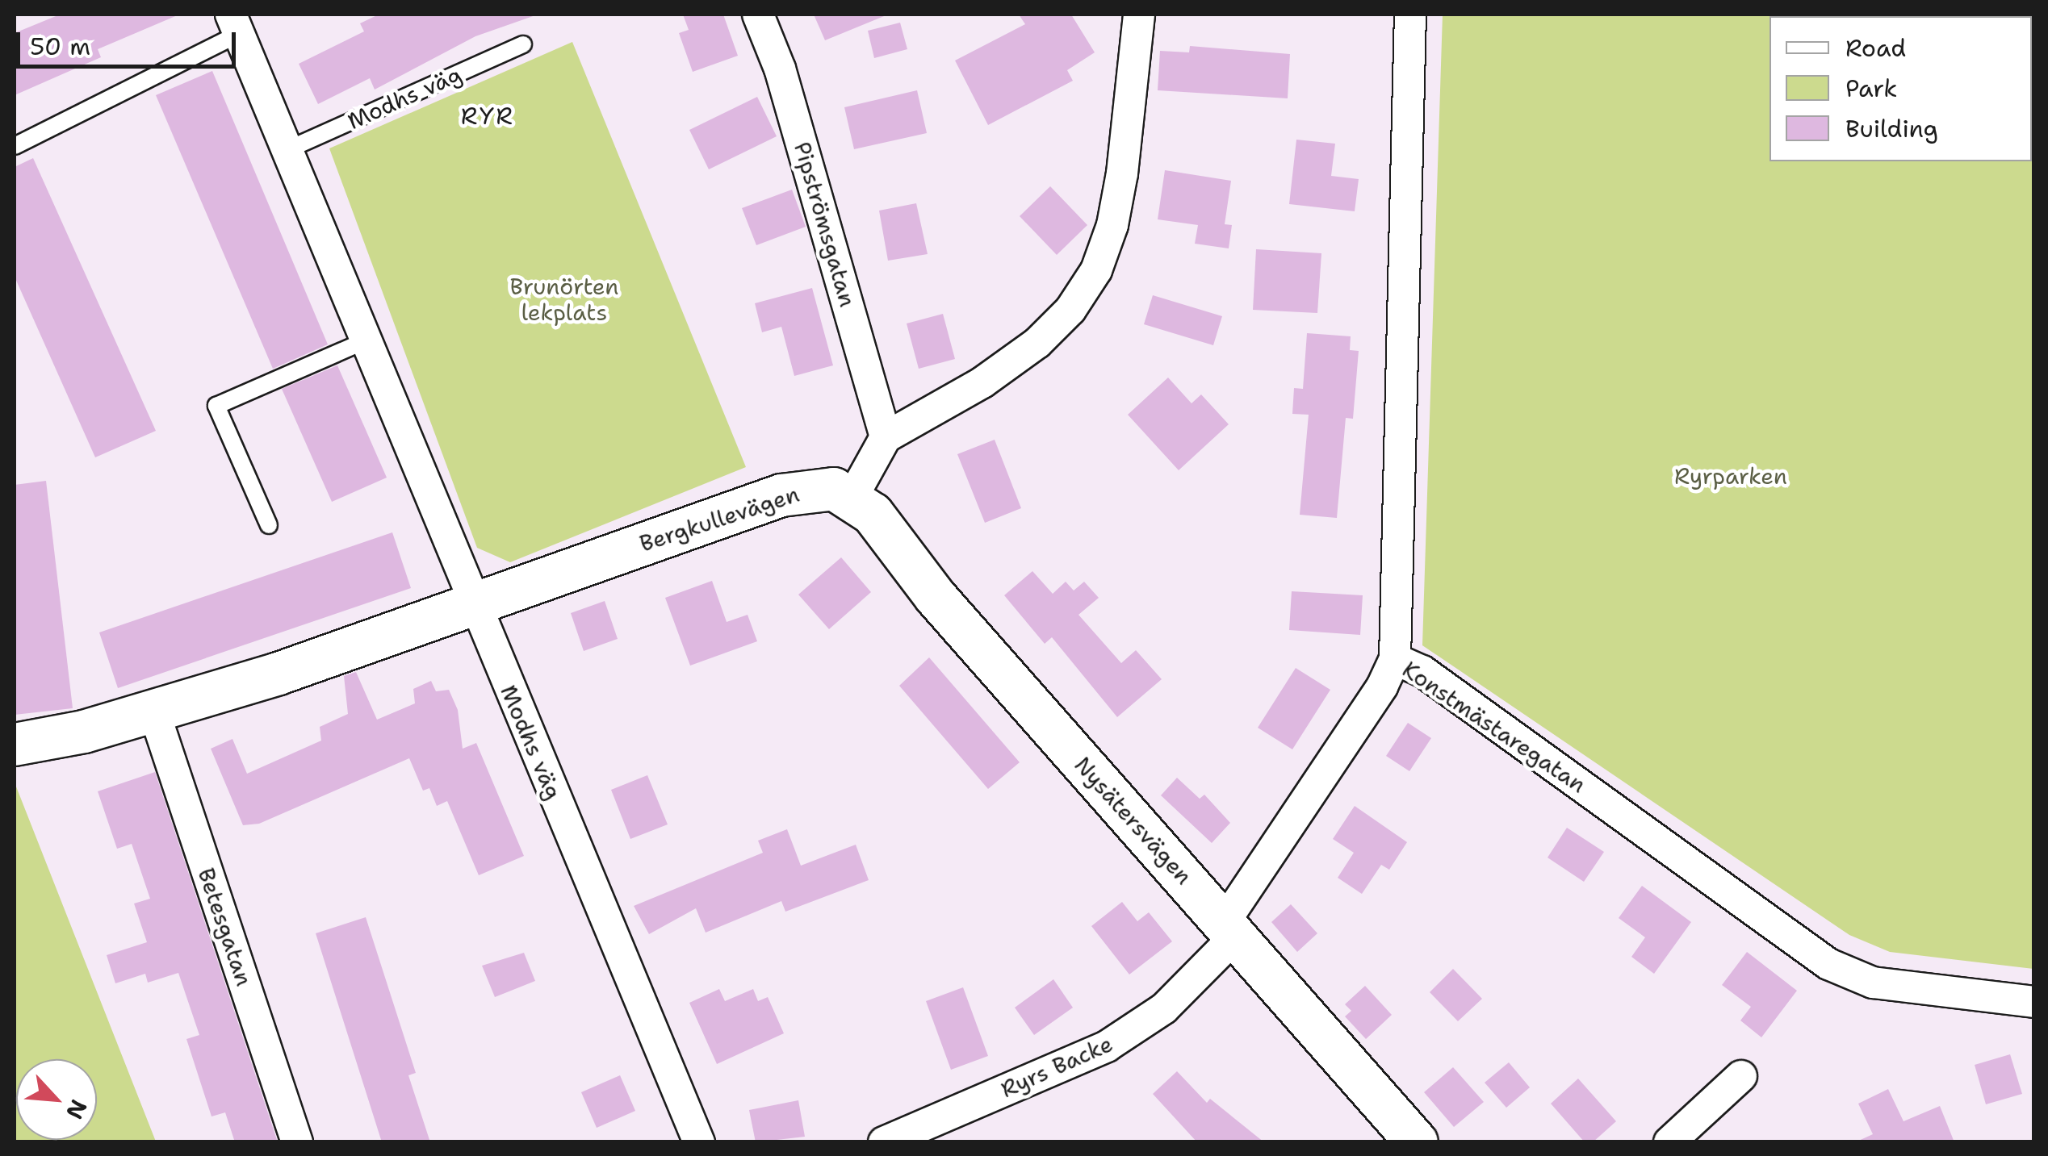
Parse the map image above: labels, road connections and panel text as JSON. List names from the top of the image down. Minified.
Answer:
{"streets":{"street":["Modhs väg","Pipströmsgatan","Bergkullevägen","Konstmästaregatan","Nysätersvägen","Betesgatan","Ryrs Backe"]},"crossings":[["Modhs väg","Bergkullevägen"],["Bergkullevägen","Nysätersvägen"],["Bergkullevägen","Betesgatan"],["Konstmästaregatan","Ryrs Backe"],["Nysätersvägen","Ryrs Backe"]],"districts":["RYR"],"parks":["Brunörten lekplats","Ryrparken"],"legend":["Road","Park","Building"],"scale_bar":"50 m","north":"bottom right"}
